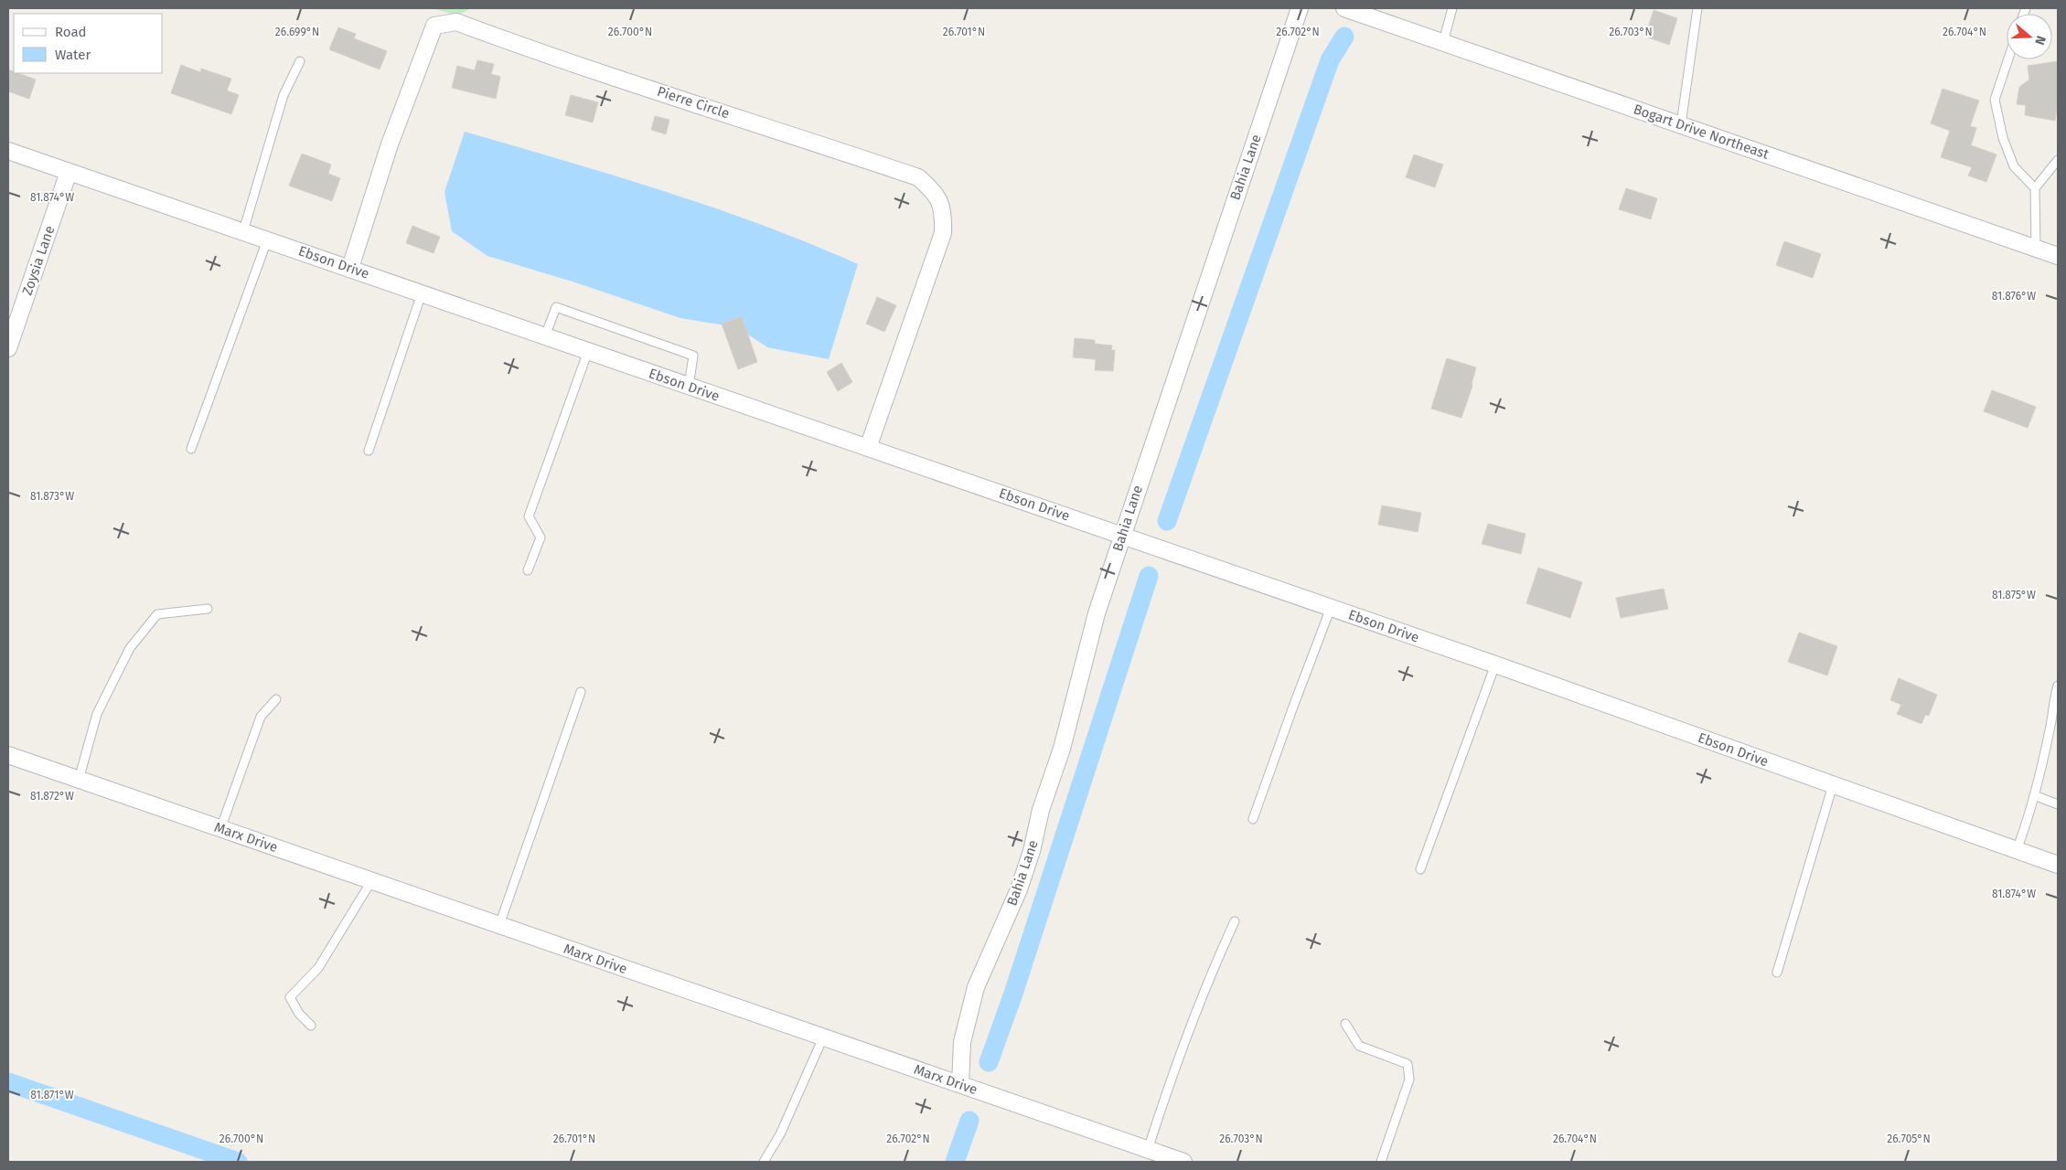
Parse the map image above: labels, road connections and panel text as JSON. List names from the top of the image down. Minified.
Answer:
{"streets":{"street":["Pierre Circle","Bogart Drive Northeast","Bahia Lane","Zoysia Lane","Ebson Drive","Marx Drive"]},"crossings":[["Pierre Circle","Ebson Drive"],["Bahia Lane","Ebson Drive"],["Bahia Lane","Marx Drive"],["Zoysia Lane","Ebson Drive"]],"legend":["Road","Water"],"north":"right","coordinates":["26.699°N","26.700°N","26.701°N","26.702°N","26.703°N","26.704°N","81.874°W","81.876°W","81.873°W","81.875°W","81.872°W","81.871°W","26.705°N"]}
